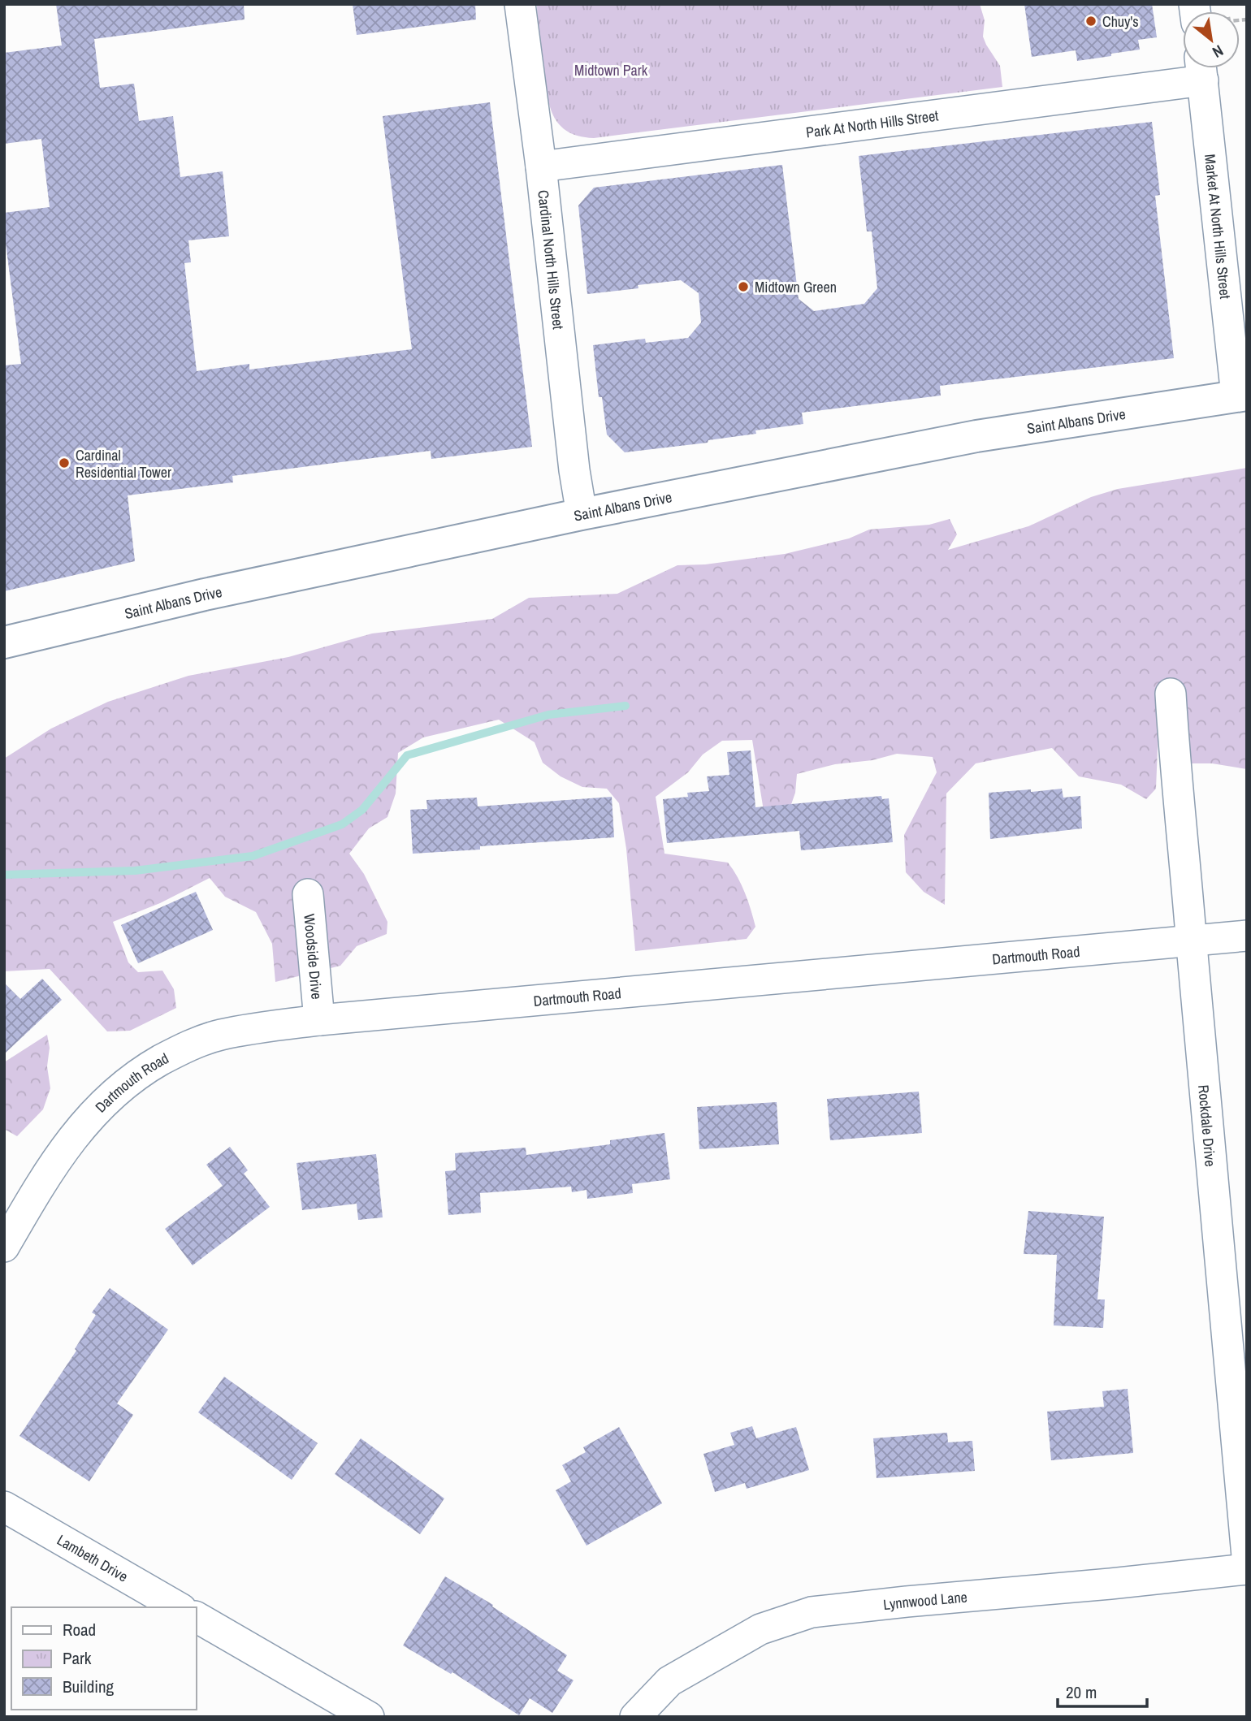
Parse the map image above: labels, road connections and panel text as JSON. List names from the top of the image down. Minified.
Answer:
{"streets":{"street":["Park At North Hills Street","Market At North Hills Street","Cardinal North Hills Street","Saint Albans Drive","Dartmouth Road","Woodside Drive","Rockdale Drive","Lambeth Drive","Lynnwood Lane"]},"crossings":[["Park At North Hills Street","Market At North Hills Street"],["Park At North Hills Street","Cardinal North Hills Street"],["Market At North Hills Street","Saint Albans Drive"],["Cardinal North Hills Street","Saint Albans Drive"],["Dartmouth Road","Woodside Drive"],["Dartmouth Road","Rockdale Drive"]],"parks":["Midtown Park"],"places":["Chuy's","Midtown Green","Cardinal Residential Tower"],"legend":["Road","Park","Building"],"scale_bar":"20 m","north":"bottom right"}
